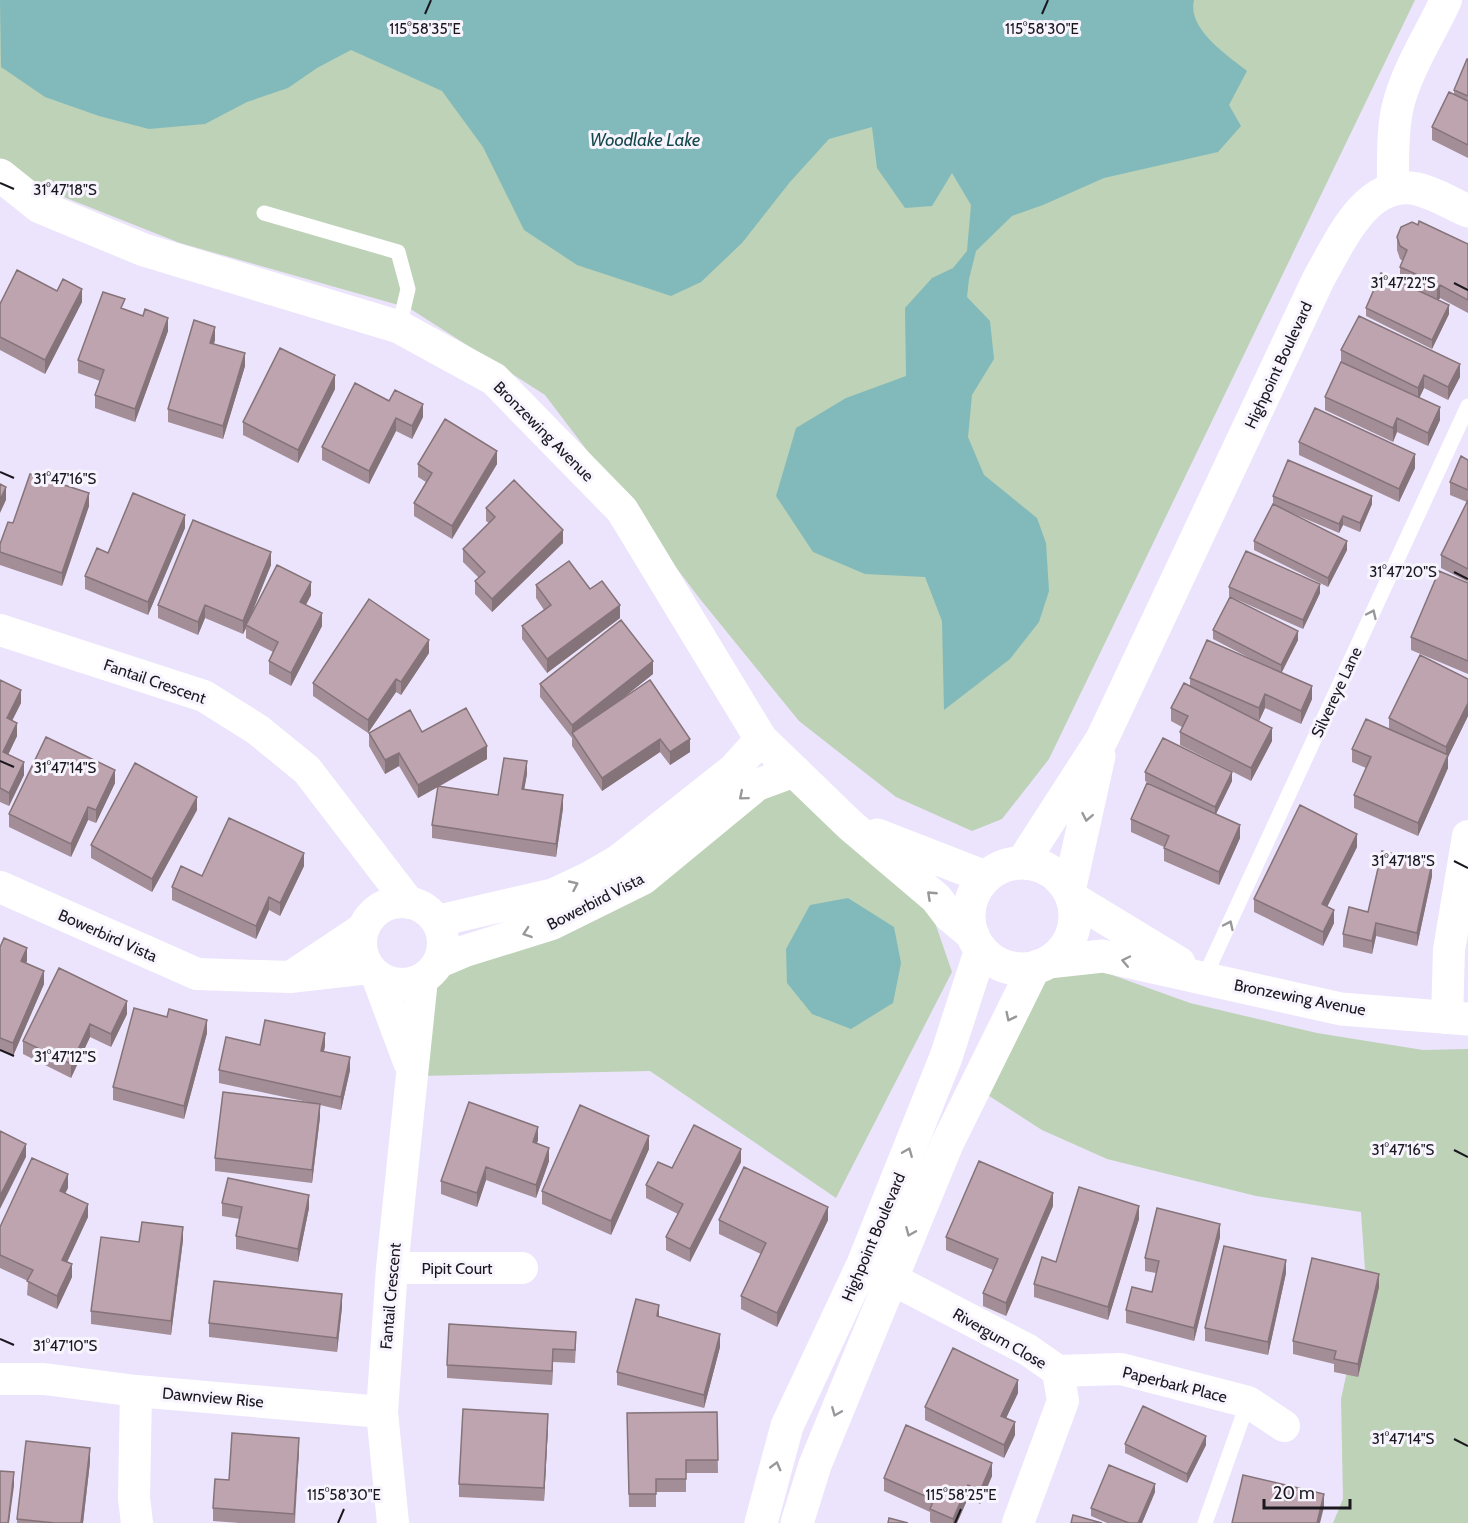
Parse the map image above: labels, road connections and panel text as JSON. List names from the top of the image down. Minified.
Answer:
{"streets":{"street":["Highpoint Boulevard","Bronzewing Avenue","Fantail Crescent","Bowerbird Vista","Pipit Court","Rivergum Close","Paperbark Place","Dawnview Rise"],"lane":["Silvereye Lane"]},"crossings":[["Highpoint Boulevard","Bronzewing Avenue"],["Highpoint Boulevard","Rivergum Close"],["Bronzewing Avenue","Silvereye Lane"],["Bronzewing Avenue","Bowerbird Vista"],["Fantail Crescent","Bowerbird Vista"],["Fantail Crescent","Pipit Court"],["Fantail Crescent","Dawnview Rise"],["Rivergum Close","Paperbark Place"]],"one_way":["Silvereye Lane"],"water":["Woodlake Lake"],"scale_bar":"20 m","coordinates":["115°58'35\"E","115°58'30\"E","31°47'18\"S","31°47'22\"S","31°47'16\"S","31°47'20\"S","31°47'14\"S","31°47'12\"S","31°47'10\"S","115°58'25\"E"]}
